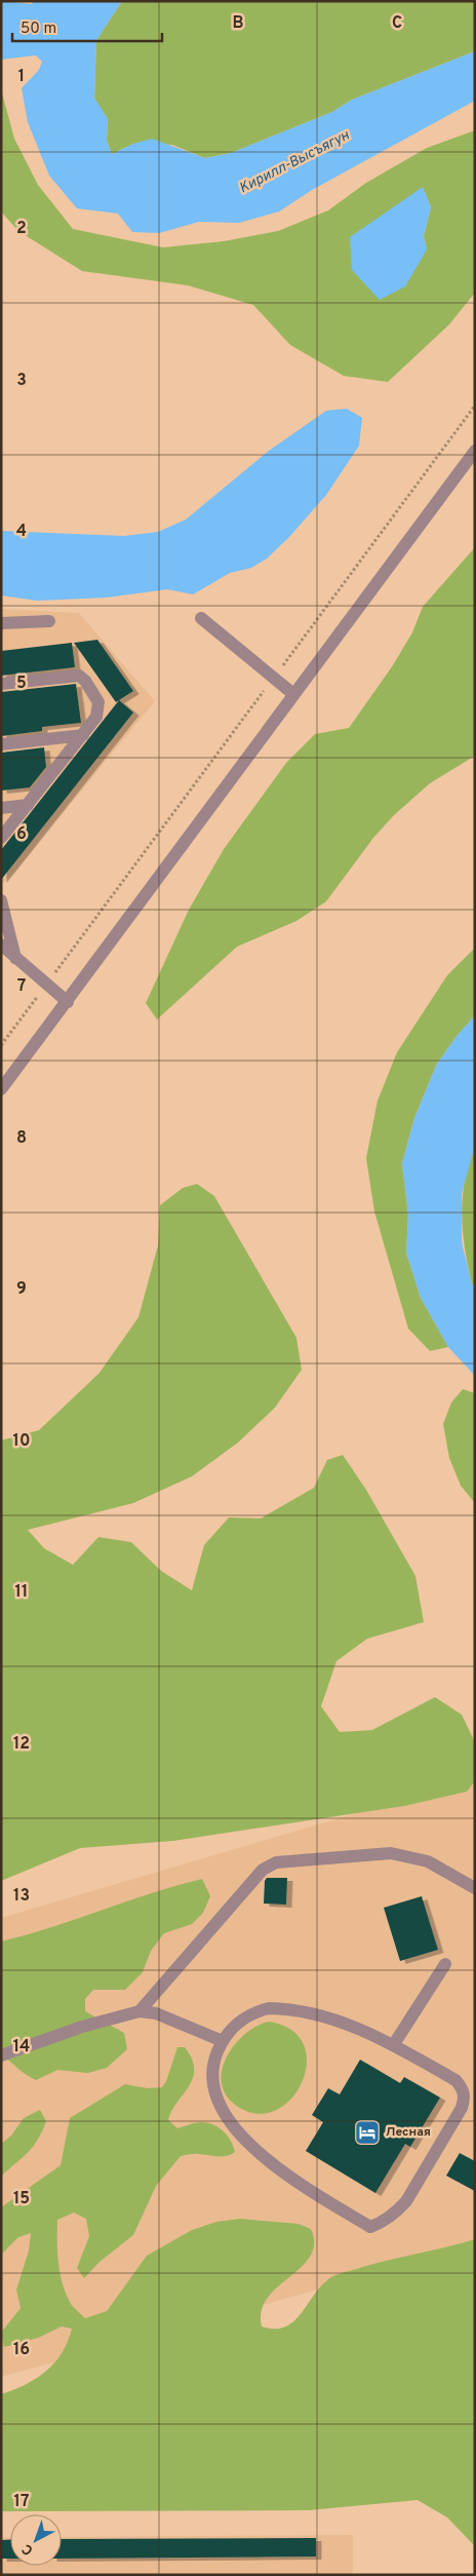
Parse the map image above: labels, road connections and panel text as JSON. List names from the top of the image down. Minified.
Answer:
{"water":["Кирилл-Высъягун"],"places":{"hotel":["Лесная"]},"scale_bar":"50 m","north":"bottom left","grid":{"columns":["B","C"],"rows":["1","2","3","4","5","6","7","8","9","10","11","12","13","14","15","16","17"]}}
